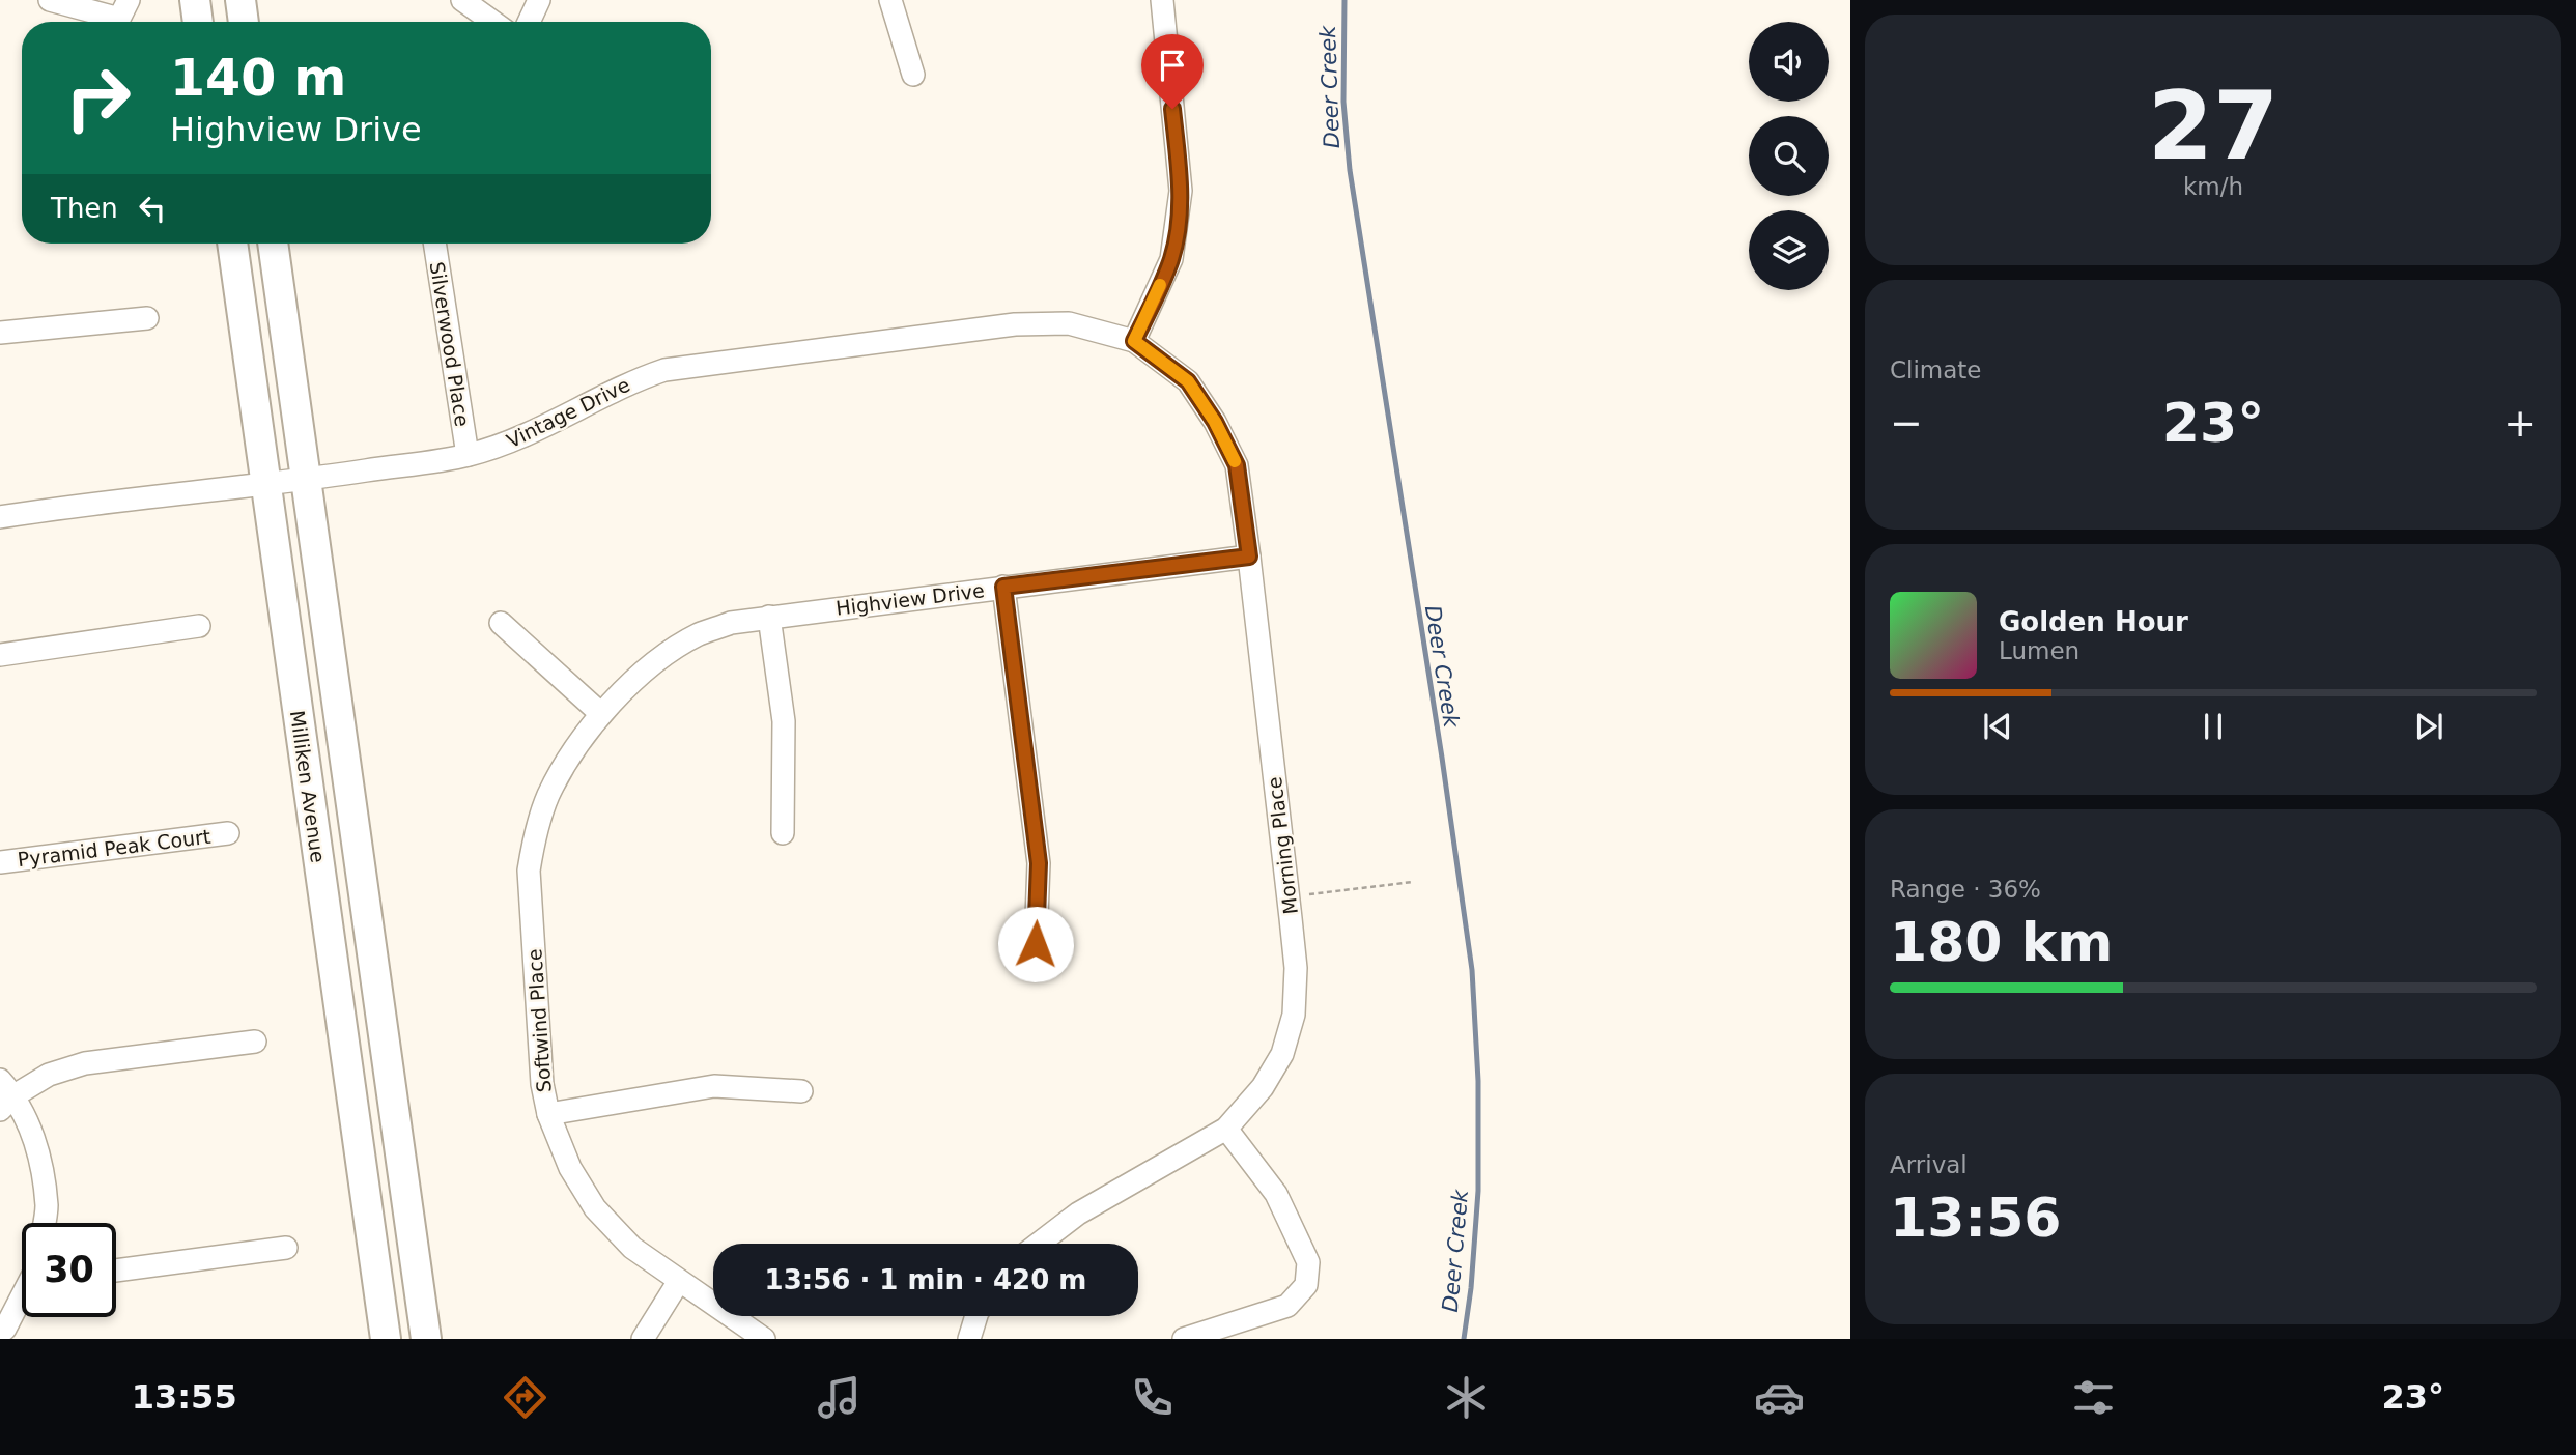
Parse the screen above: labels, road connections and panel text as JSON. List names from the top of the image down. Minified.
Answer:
{"streets":{"main road":["Milliken Avenue"],"street":["Silverwood Place","Vintage Drive","Highview Drive","Morning Place","Pyramid Peak Court","Softwind Place"]},"crossings":[["Silverwood Place","Vintage Drive"],["Vintage Drive","Milliken Avenue"],["Vintage Drive","Morning Place"],["Highview Drive","Morning Place"],["Highview Drive","Softwind Place"]],"water":["Deer Creek"],"page":{"tile":[["27","km/h"],"Climate",["Range · 36%","180 km"],["Arrival","13:56"]],"turn":["140 m","Highview Drive"],"then":"Then","heat":["−","23°","+"],"song":["Golden Hour","Lumen"],"limit":"30","trip":"13:56 · 1 min · 420 m","tabs":["13:55","23°"]}}
